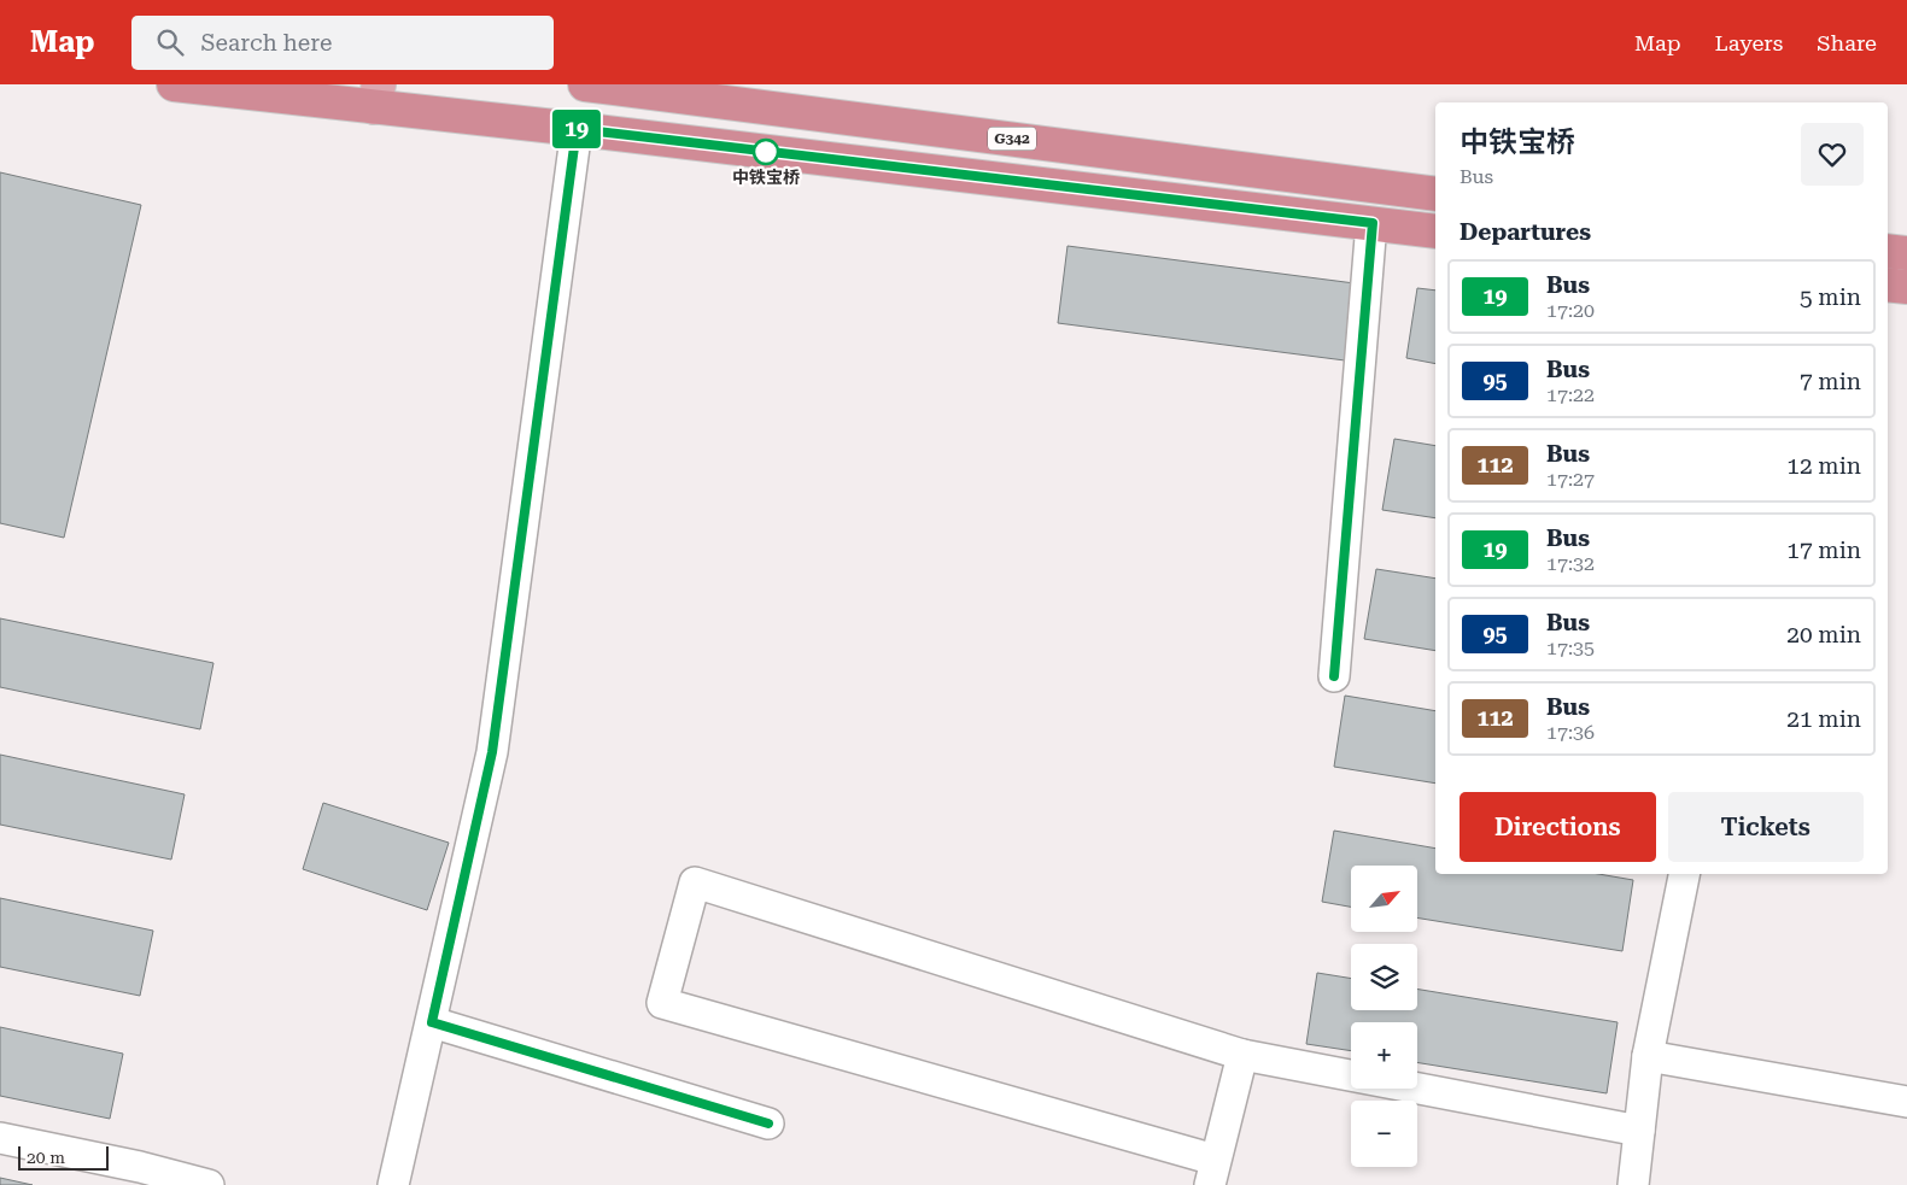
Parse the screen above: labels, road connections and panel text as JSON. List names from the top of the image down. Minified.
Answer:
{"streets":{"highway":["G342"]},"places":["中铁宝桥"],"lines":["bus line 19"],"scale_bar":"20 m","north":"top right","page":{"header":"Map","search":"Search here","nav":["Map","Layers","Share"],"on_map":"19","heading":[["中铁宝桥","Bus"],"Departures"],"list":[{"mark":"19","name":"Bus","note":"17:20","value":"5 min"},{"mark":"95","name":"Bus","note":"17:22","value":"7 min"},{"mark":"112","name":"Bus","note":"17:27","value":"12 min"},{"mark":"19","name":"Bus","note":"17:32","value":"17 min"},{"mark":"95","name":"Bus","note":"17:35","value":"20 min"},{"mark":"112","name":"Bus","note":"17:36","value":"21 min"}],"buttons":["Directions","Tickets"],"map_buttons":["+","−"],"scale":"20 m"}}
